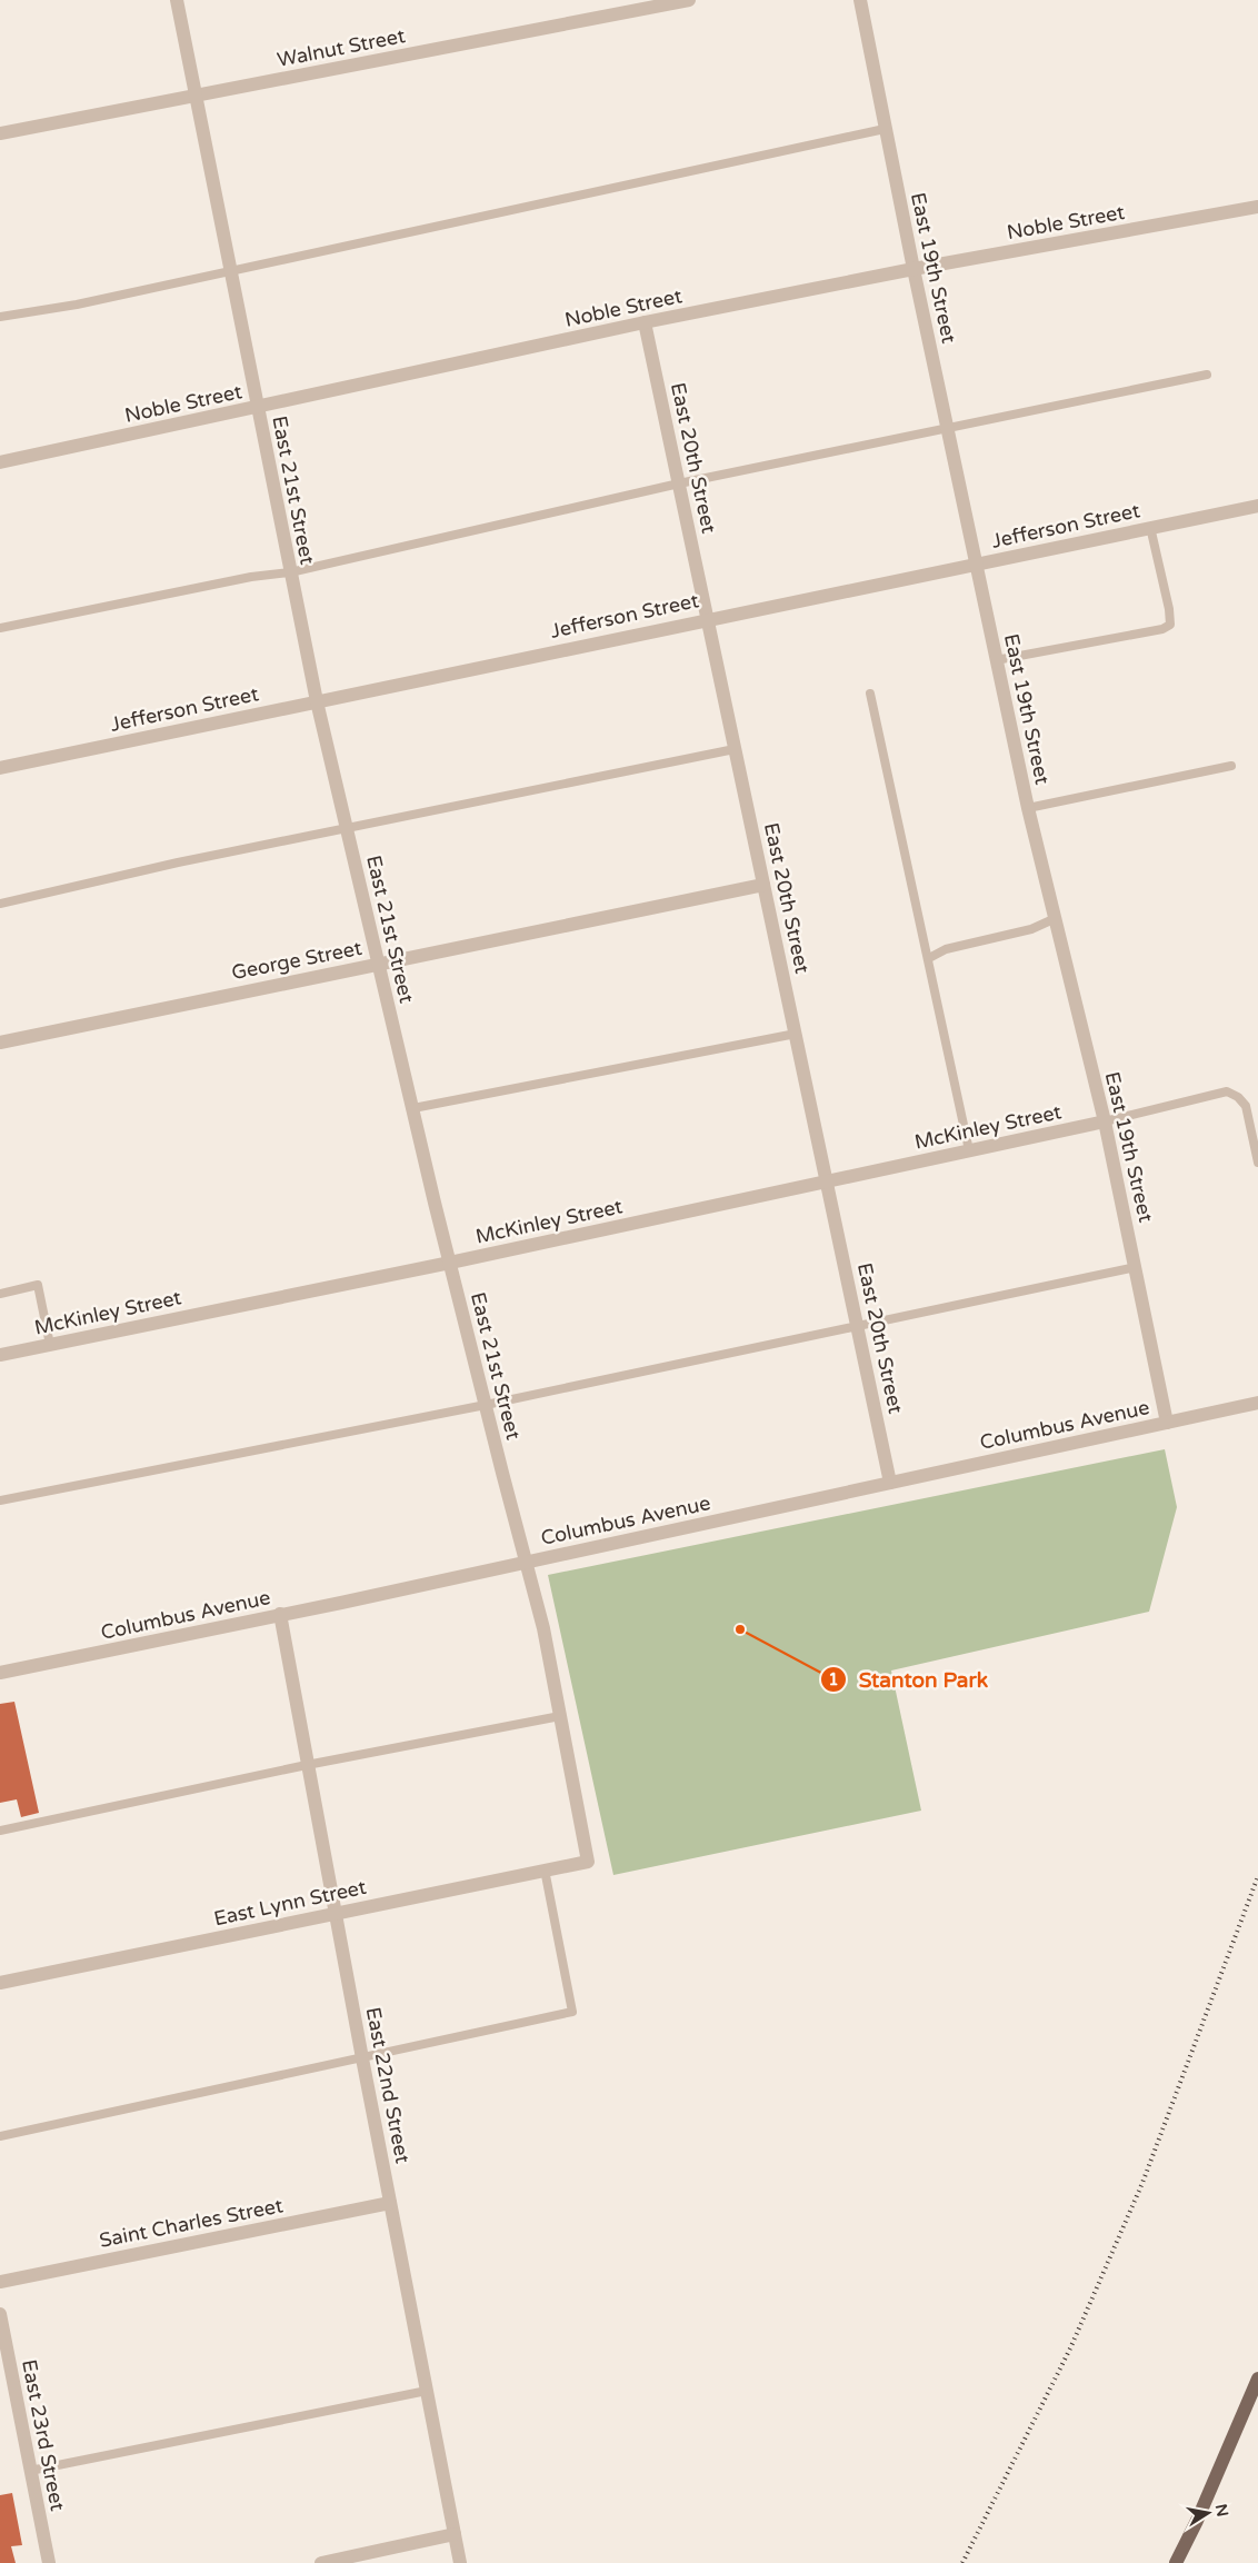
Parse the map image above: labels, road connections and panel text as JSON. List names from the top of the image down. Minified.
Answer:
{"streets":{"street":["Walnut Street","Noble Street","East 19th Street","East 20th Street","East 21st Street","Jefferson Street","George Street","McKinley Street","Columbus Avenue","East Lynn Street","East 22nd Street","Saint Charles Street","East 23rd Street"]},"crossings":[["Walnut Street","East 21st Street"],["Noble Street","East 19th Street"],["Noble Street","East 20th Street"],["Noble Street","East 21st Street"],["East 19th Street","Jefferson Street"],["East 19th Street","McKinley Street"],["East 19th Street","Columbus Avenue"],["East 20th Street","Jefferson Street"],["East 20th Street","George Street"],["East 20th Street","McKinley Street"],["East 20th Street","Columbus Avenue"],["East 21st Street","Jefferson Street"],["East 21st Street","George Street"],["East 21st Street","McKinley Street"],["East 21st Street","Columbus Avenue"],["East 21st Street","East Lynn Street"],["Columbus Avenue","East 22nd Street"],["East Lynn Street","East 22nd Street"],["East 22nd Street","Saint Charles Street"]],"places":["Stanton Park"],"north":"right"}
